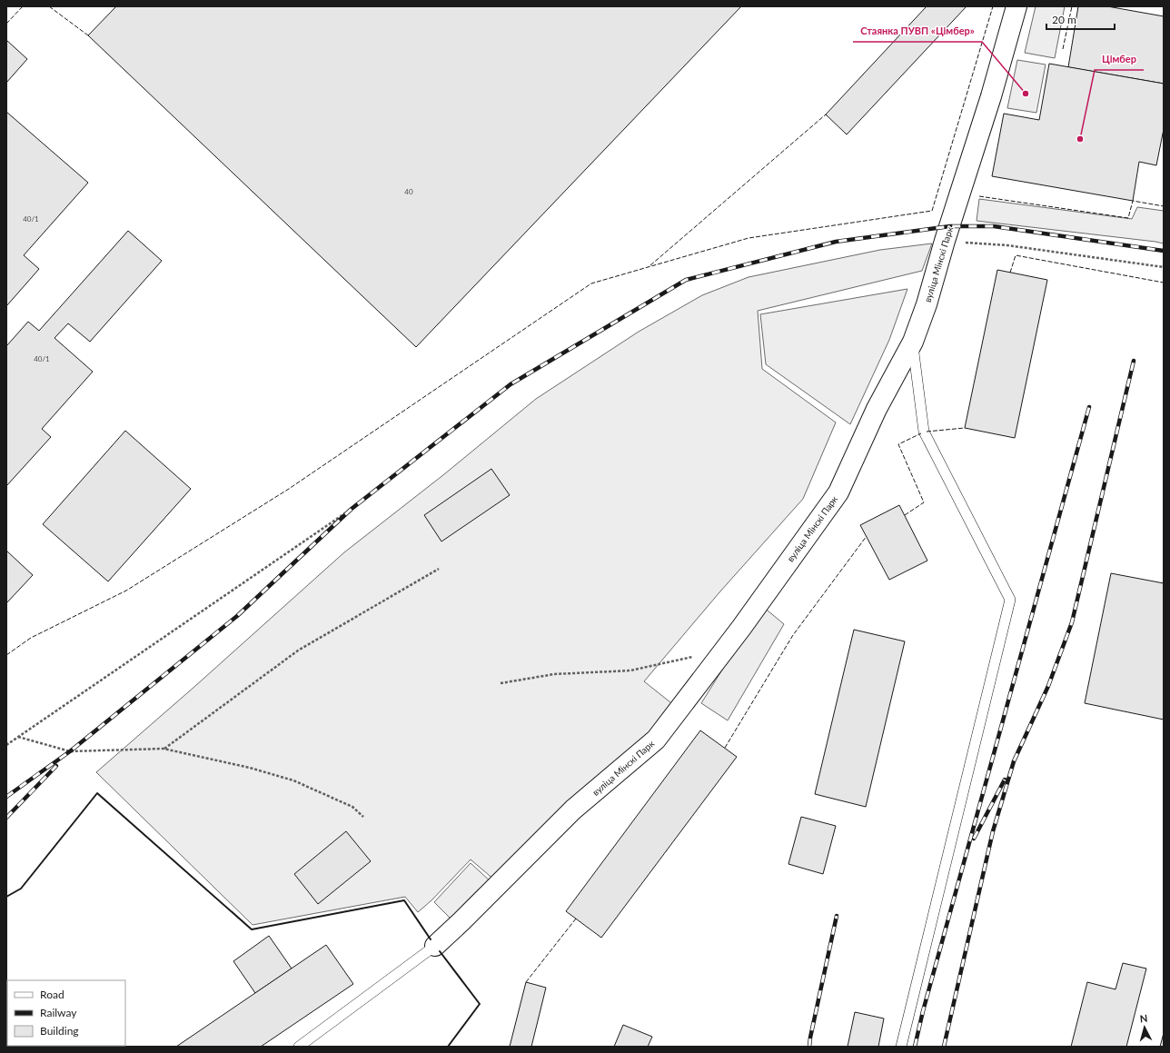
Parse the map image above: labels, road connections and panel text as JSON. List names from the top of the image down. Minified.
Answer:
{"streets":{"street":["вуліца Мінскі Парк"]},"places":["Стаянка ПУВП «Цімбер»","Цімбер"],"house_numbers":["40","40/1","40/1"],"legend":["Road","Railway","Building"],"scale_bar":"20 m","north":"top"}
